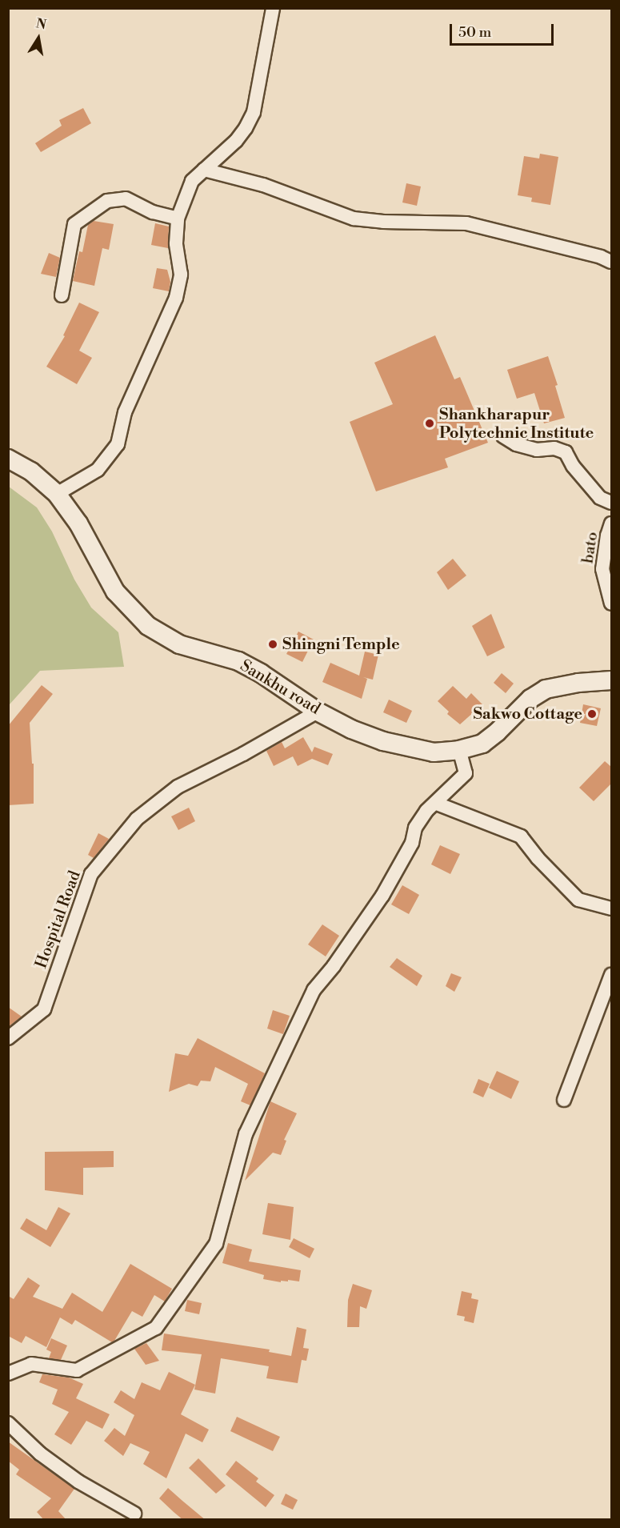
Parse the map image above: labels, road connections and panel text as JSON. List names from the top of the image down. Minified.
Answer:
{"streets":{"main road":["Sankhu road"],"street":["bato","Hospital Road"]},"crossings":[["Sankhu road","Hospital Road"]],"places":["Shankharapur Polytechnic Institute","Shingni Temple","Sakwo Cottage"],"scale_bar":"50 m","north":"top"}
